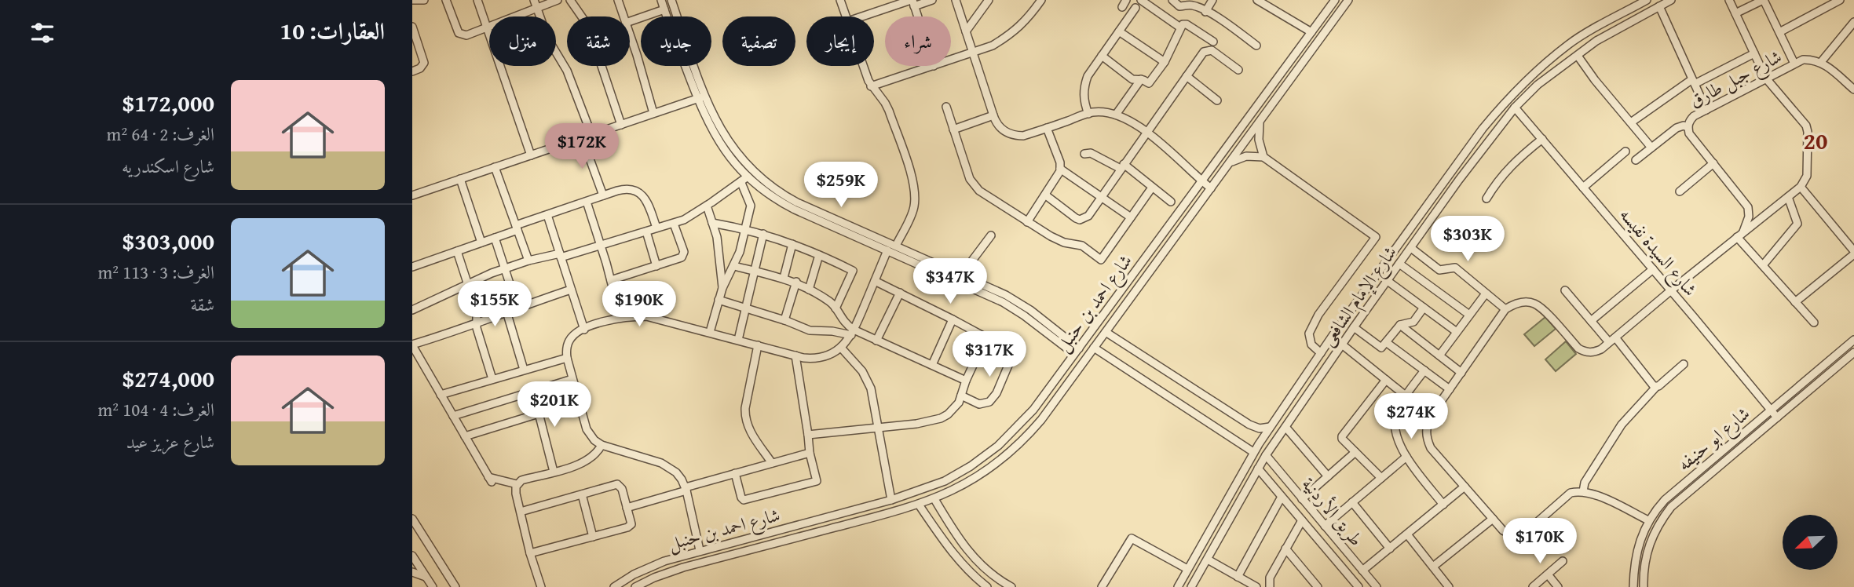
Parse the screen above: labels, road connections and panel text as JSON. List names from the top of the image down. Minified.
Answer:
{"streets":{"street":["شارع جبل طارق","شارع السيدة نفيسه","شارع الإمام الشافعى","شارع احمد بن حنبل","شارع ابو حنيفه","طريق الأردنية"]},"crossings":[["شارع السيدة نفيسه","شارع الإمام الشافعى"],["شارع السيدة نفيسه","شارع ابو حنيفه"],["شارع الإمام الشافعى","طريق الأردنية"]],"districts":["20"],"north":"bottom left","page":{"heading":"العقارات: 10","chip":["شراء","إيجار","تصفية","جديد","شقة","منزل"],"list":[{"name":"$172,000","note":"الغرف: 2 · 64 m² · شارع اسكندريه"},{"name":"$303,000","note":"الغرف: 3 · 113 m² · شقة"},{"name":"$274,000","note":"الغرف: 4 · 104 m² · شارع عزيز عيد"}],"price":["$172K","$259K","$303K","$347K","$155K","$190K","$317K","$201K","$274K","$170K"]}}
